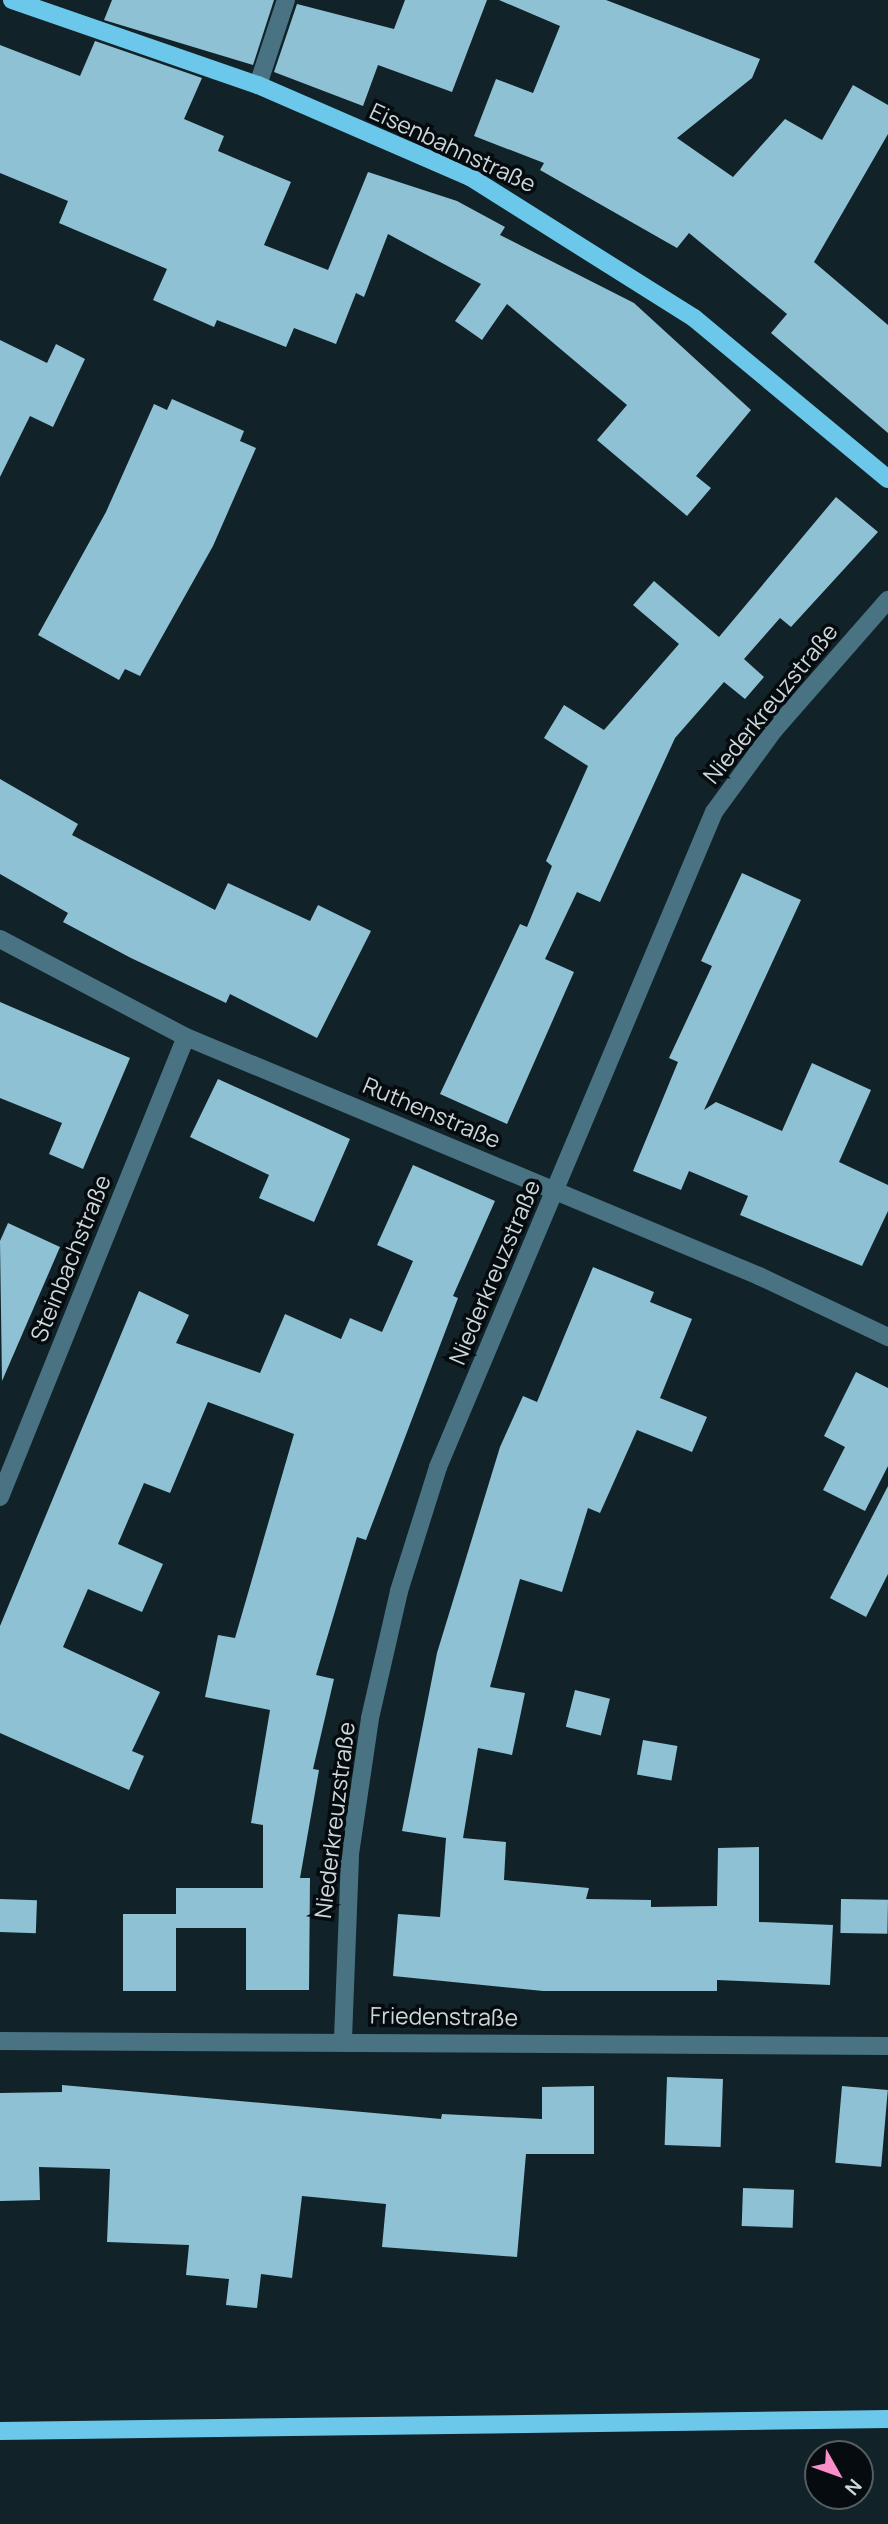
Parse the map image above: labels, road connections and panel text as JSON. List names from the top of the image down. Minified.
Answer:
{"streets":{"main road":["Eisenbahnstraße"],"street":["Niederkreuzstraße","Ruthenstraße","Steinbachstraße","Friedenstraße"]},"crossings":[["Niederkreuzstraße","Ruthenstraße"],["Niederkreuzstraße","Friedenstraße"],["Ruthenstraße","Steinbachstraße"]],"north":"bottom right"}
